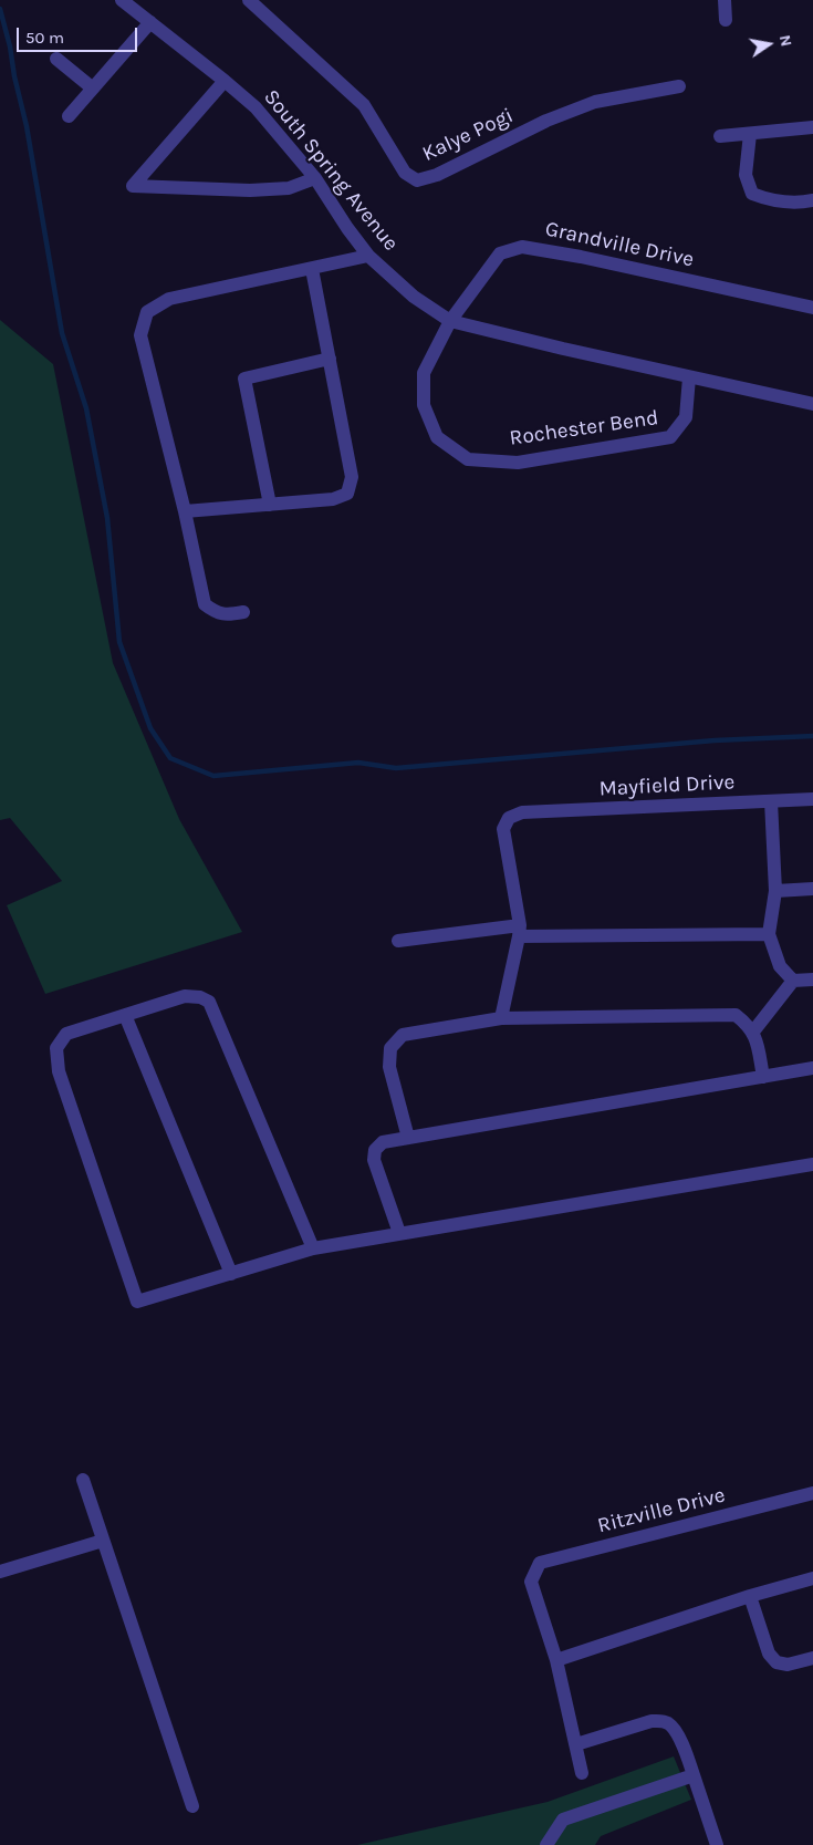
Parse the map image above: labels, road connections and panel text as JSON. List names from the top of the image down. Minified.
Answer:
{"streets":{"street":["Kalye Pogi","South Spring Avenue","Grandville Drive","Rochester Bend","Mayfield Drive","Ritzville Drive"]},"crossings":[["South Spring Avenue","Grandville Drive"],["South Spring Avenue","Rochester Bend"],["Grandville Drive","Rochester Bend"]],"scale_bar":"50 m","north":"right"}
